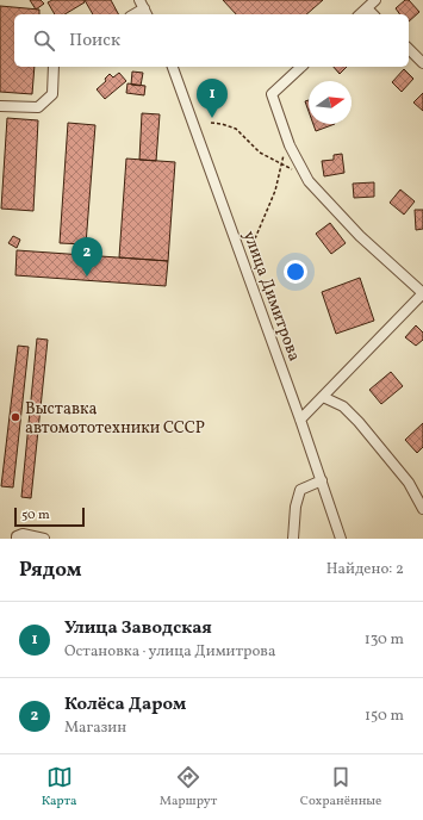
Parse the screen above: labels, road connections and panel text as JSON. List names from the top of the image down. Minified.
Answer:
{"streets":{"street":["улица Димитрова"]},"places":["Выставка автомототехники СССР"],"scale_bar":"50 m","north":"right","page":{"search":"Поиск","pins":["1","2"],"scale":"50 m","heading":["Рядом","Найдено: 2"],"list":[{"mark":"1","name":"Улица Заводская","note":"Остановка · улица Димитрова","value":"130 m"},{"mark":"2","name":"Колёса Даром","note":"Магазин","value":"150 m"}],"nav":["Карта","Маршрут","Сохранённые"]}}
